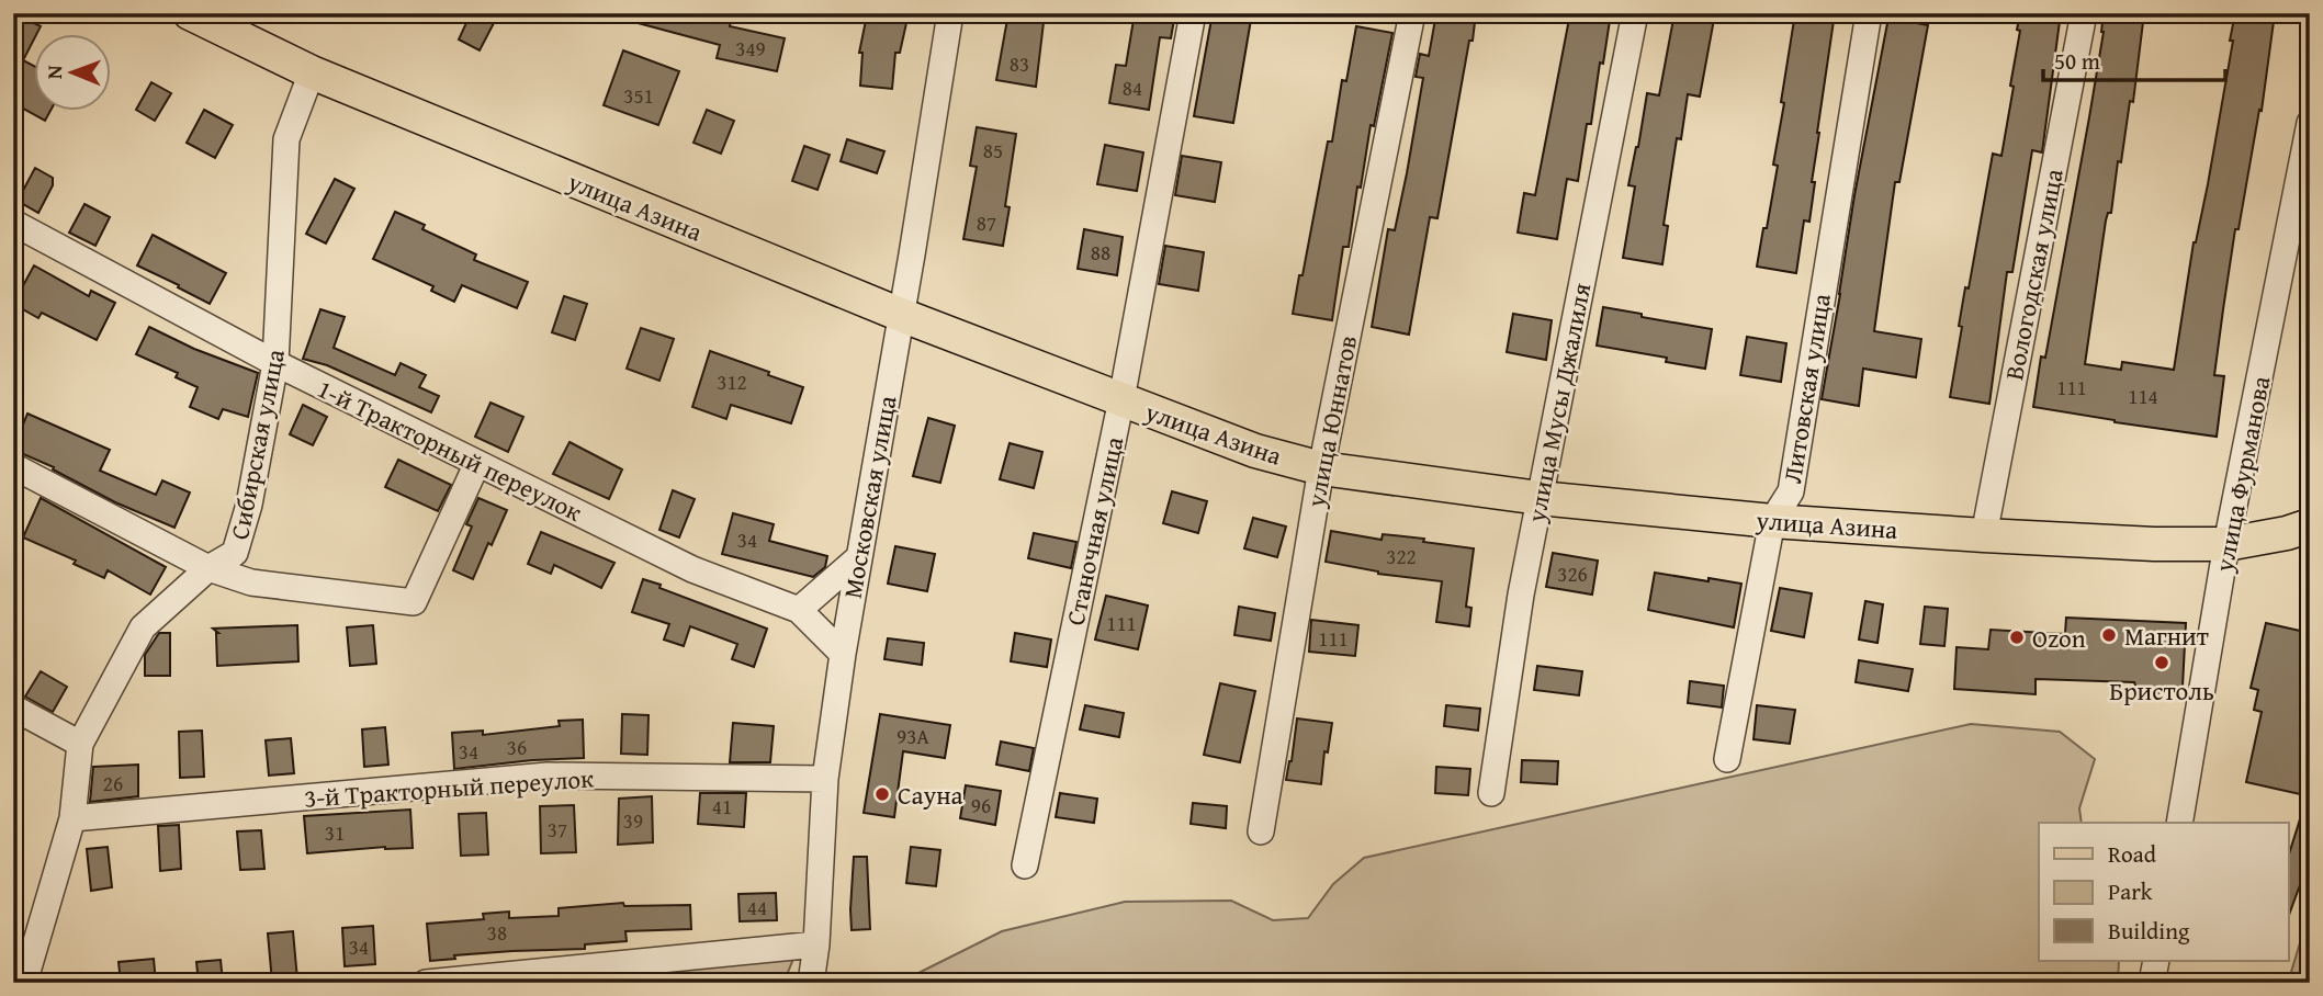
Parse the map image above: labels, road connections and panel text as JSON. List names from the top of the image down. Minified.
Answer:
{"streets":{"main road":["улица Азина"],"street":["Вологодская улица","Литовская улица","улица Мусы Джалиля","улица Юннатов","Сибирская улица","1-й Тракторный переулок","улица Фурманова","Московская улица","Станочная улица","3-й Тракторный переулок"]},"crossings":[["улица Азина","Вологодская улица"],["улица Азина","Литовская улица"],["улица Азина","улица Мусы Джалиля"],["улица Азина","улица Юннатов"],["улица Азина","Сибирская улица"],["улица Азина","улица Фурманова"],["улица Азина","Московская улица"],["улица Азина","Станочная улица"],["Сибирская улица","1-й Тракторный переулок"],["Сибирская улица","3-й Тракторный переулок"],["1-й Тракторный переулок","Московская улица"],["Московская улица","3-й Тракторный переулок"]],"places":["Магнит","Ozon","Бристоль","Сауна"],"house_numbers":["349","83","84","351","85","87","88","312","111","114","34","322","326","111","111","93А","36","34","26","96","41","39","37","31","44","38","34"],"legend":["Road","Park","Building"],"scale_bar":"50 m","north":"left"}
